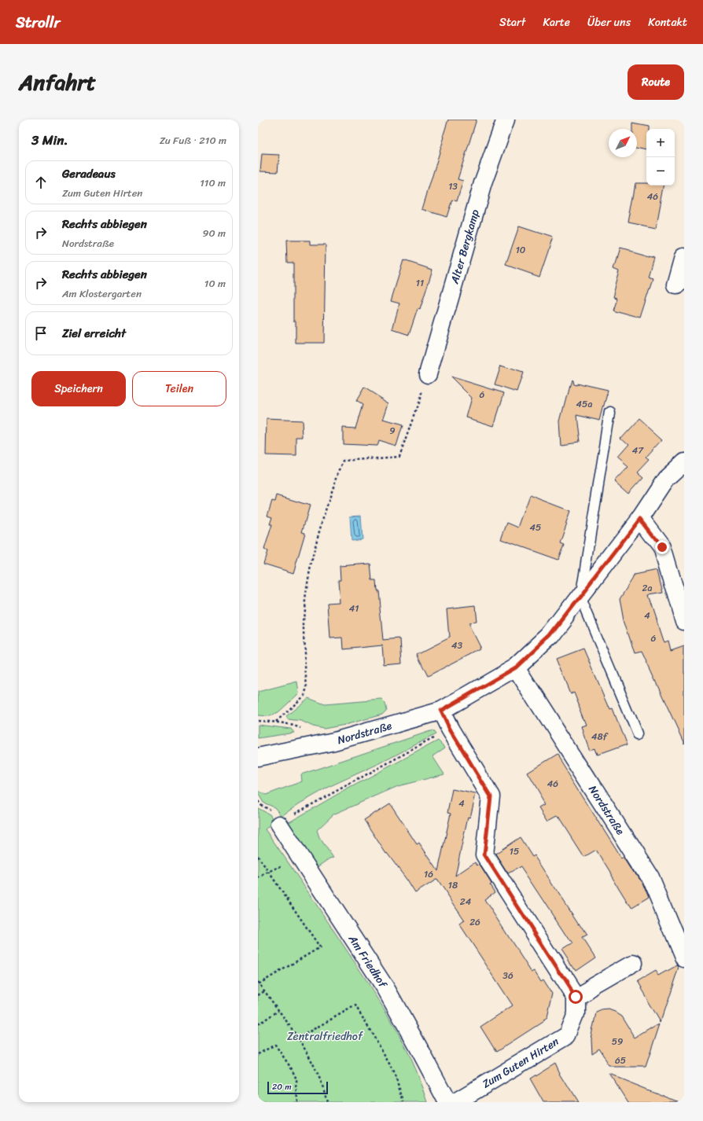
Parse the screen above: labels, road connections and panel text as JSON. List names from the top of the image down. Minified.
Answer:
{"streets":{"street":["Alter Bergkamp","Nordstraße","Am Friedhof","Zum Guten Hirten"]},"parks":["Zentralfriedhof"],"house_numbers":["13","46","10","11","6","45a","9","47","45","2a","41","4","6","43","48f","46","4","15","16","18","24","26","36","59","65"],"scale_bar":"20 m","north":"top right","page":{"header":"Strollr","nav":["Start","Karte","Über uns","Kontakt"],"title":"Anfahrt","buttons":["Route",["Speichern","Teilen"]],"heading":["3 Min.","Zu Fuß · 210 m"],"map_buttons":["+","−"],"list":[["Geradeaus","Zum Guten Hirten","110 m"],["Rechts abbiegen","Nordstraße","90 m"],["Rechts abbiegen","Am Klostergarten","10 m"],"Ziel erreicht"],"scale":"20 m"}}
